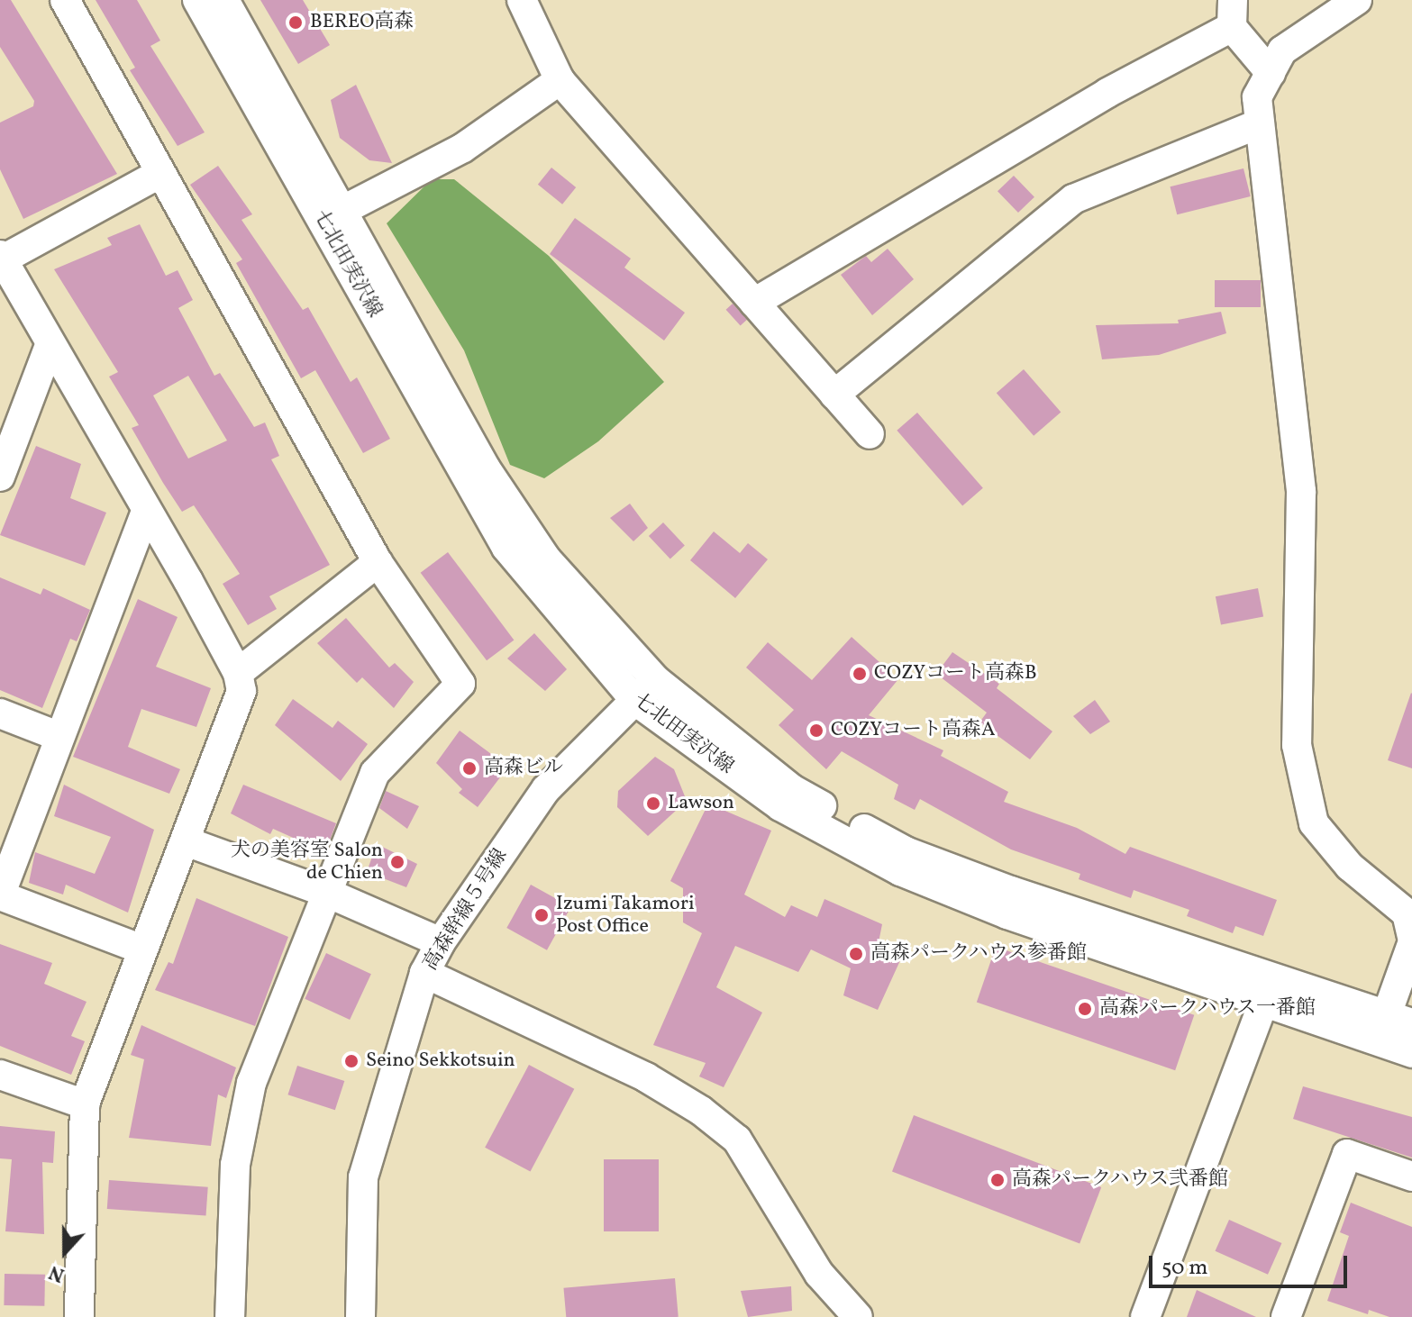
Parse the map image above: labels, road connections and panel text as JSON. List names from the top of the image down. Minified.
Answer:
{"streets":{"street":["七北田実沢線","高森幹線５号線"]},"crossings":[["七北田実沢線","高森幹線５号線"]],"places":["BEREO高森","COZYコート高森B","COZYコート高森A","高森ビル","Lawson","犬の美容室 Salon de Chien","Izumi Takamori Post Office","高森パークハウス参番館","高森パークハウス一番館","Seino Sekkotsuin","高森パークハウス弐番館"],"scale_bar":"50 m","north":"bottom"}
